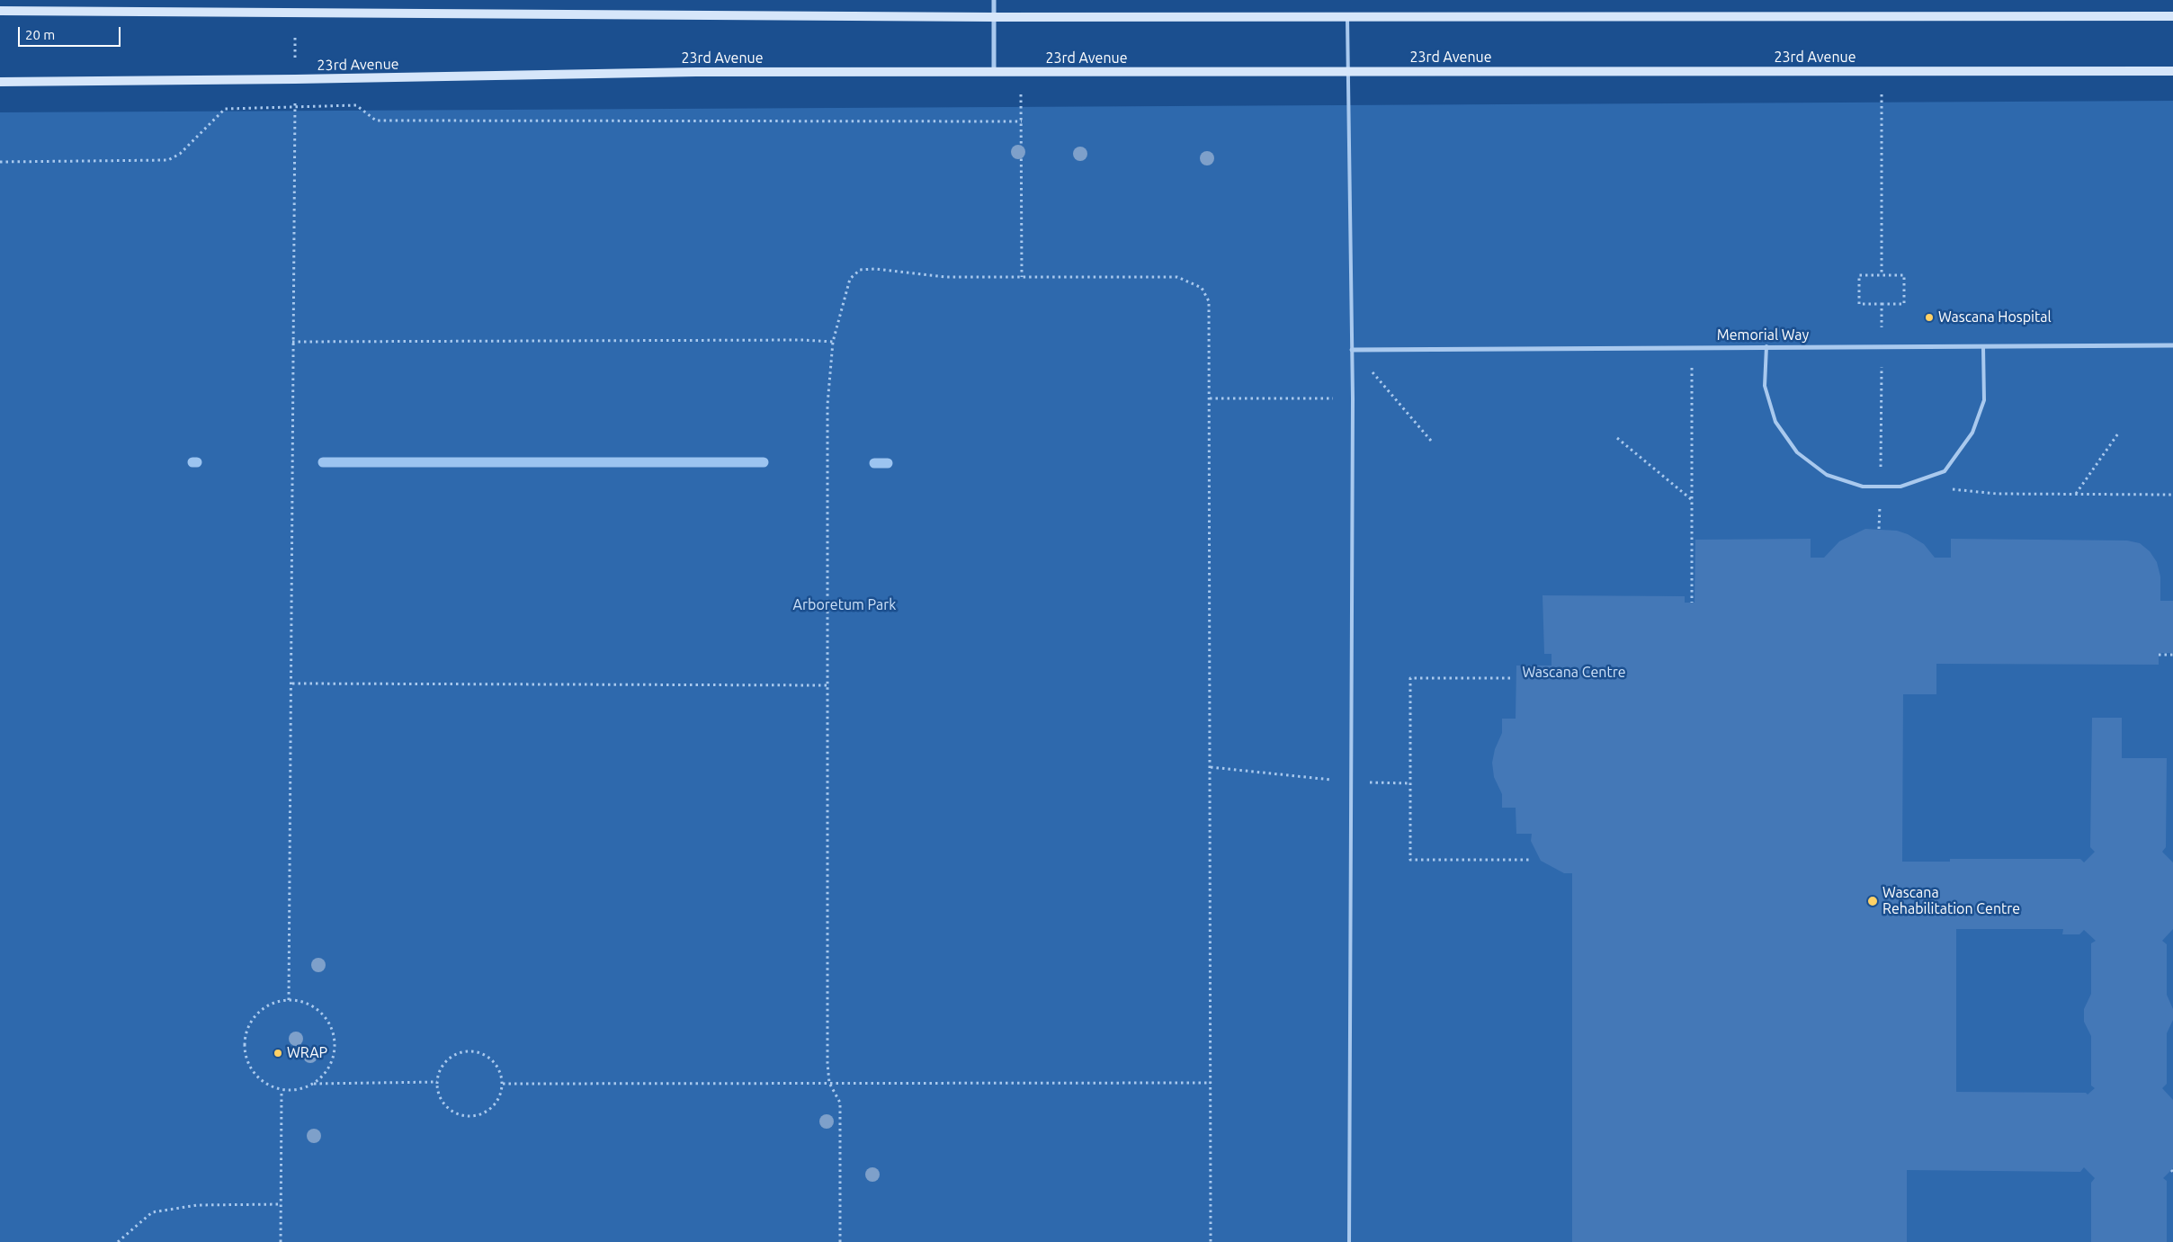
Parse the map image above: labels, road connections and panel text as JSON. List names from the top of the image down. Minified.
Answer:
{"streets":{"main road":["23rd Avenue"],"street":["Memorial Way"]},"parks":["Arboretum Park","Wascana Centre"],"places":["Wascana Hospital","Wascana Rehabilitation Centre","WRAP"],"scale_bar":"20 m"}
